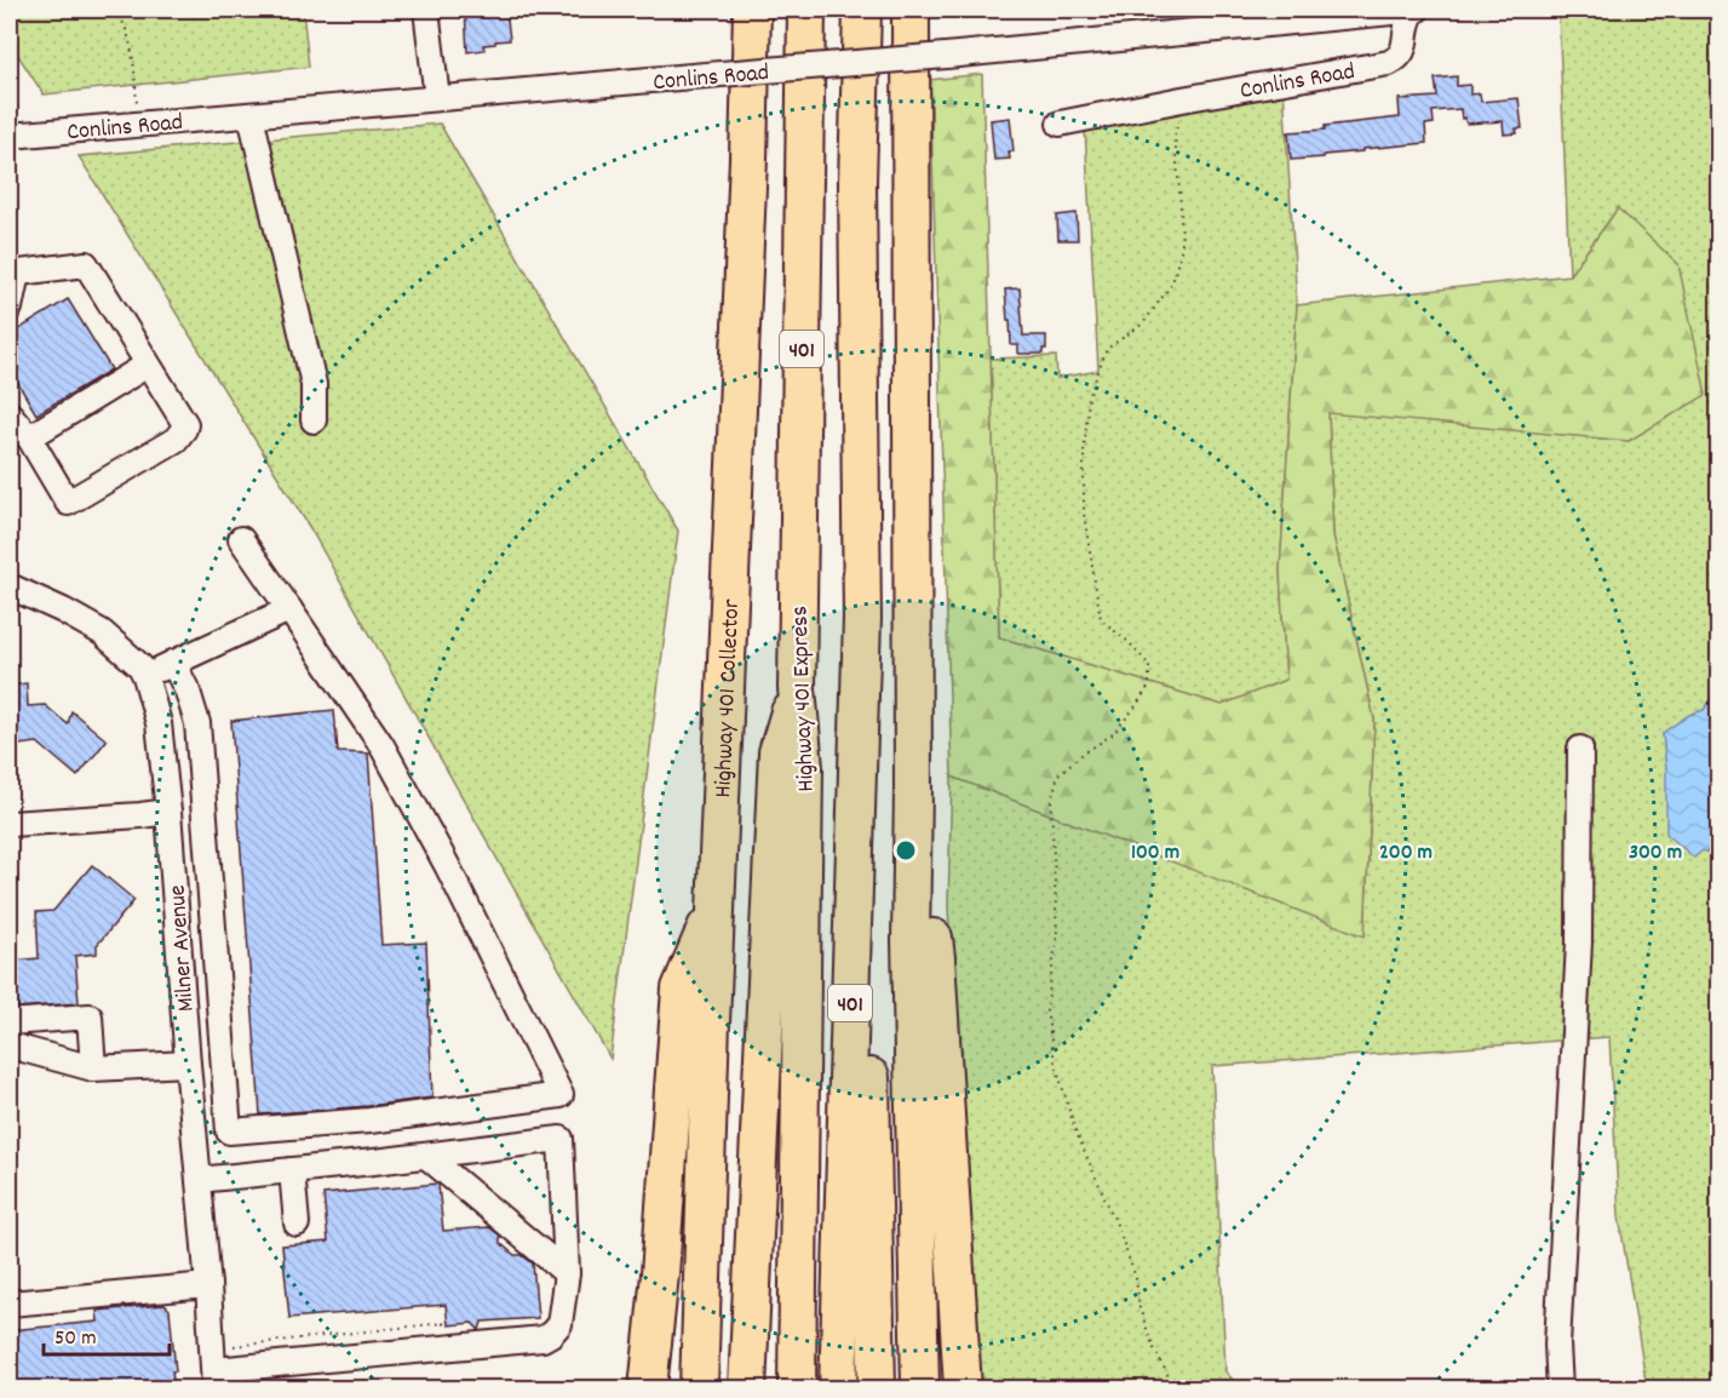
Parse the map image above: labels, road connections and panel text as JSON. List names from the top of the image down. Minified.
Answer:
{"streets":{"highway":["401","Highway 401 Collector","Highway 401 Express"],"street":["Conlins Road","Milner Avenue"]},"scale_bar":"50 m","rings":["100 m","200 m","300 m"]}
